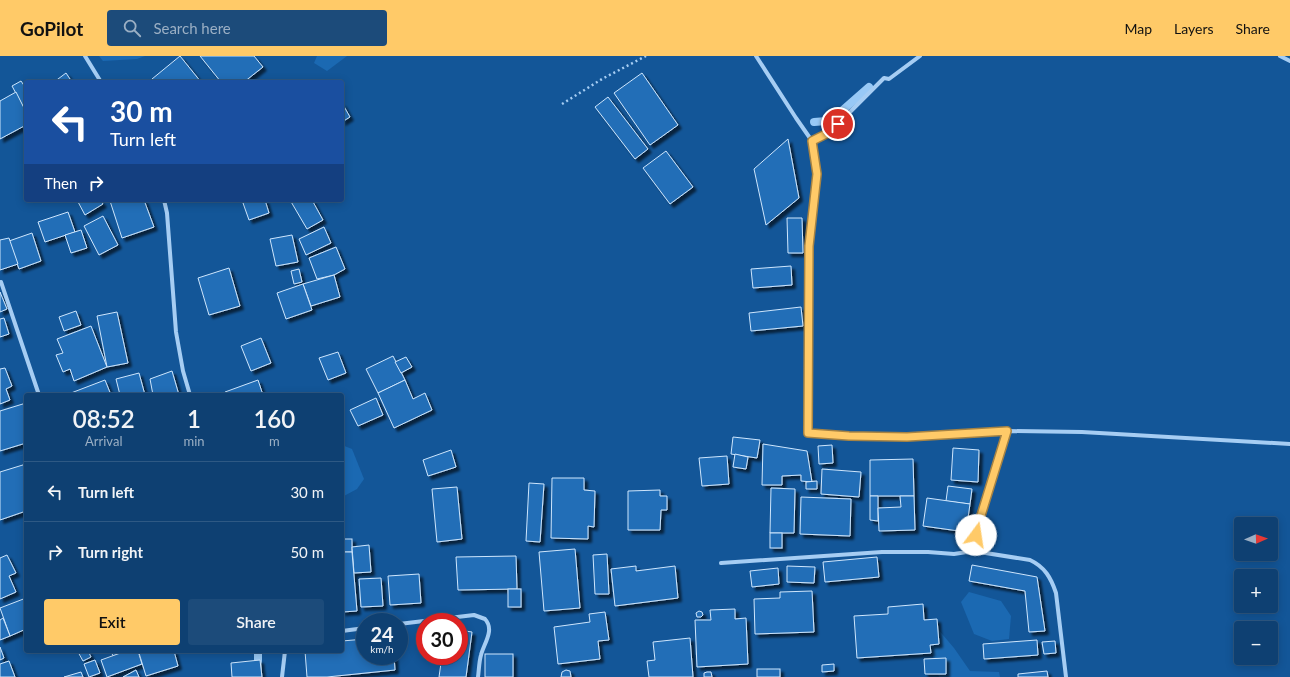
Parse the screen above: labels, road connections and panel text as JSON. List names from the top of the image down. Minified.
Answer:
{"north":"right","page":{"header":"GoPilot","search":"Search here","nav":["Map","Layers","Share"],"turn":["30 m","Turn left"],"then":"Then","eta":["08:52","Arrival","1","min","160","m"],"list":[{"name":"Turn left","value":"30 m"},{"name":"Turn right","value":"50 m"}],"map_buttons":["+","−"],"buttons":["Exit","Share"],"speed":"24 km/h","limit":"30"}}
